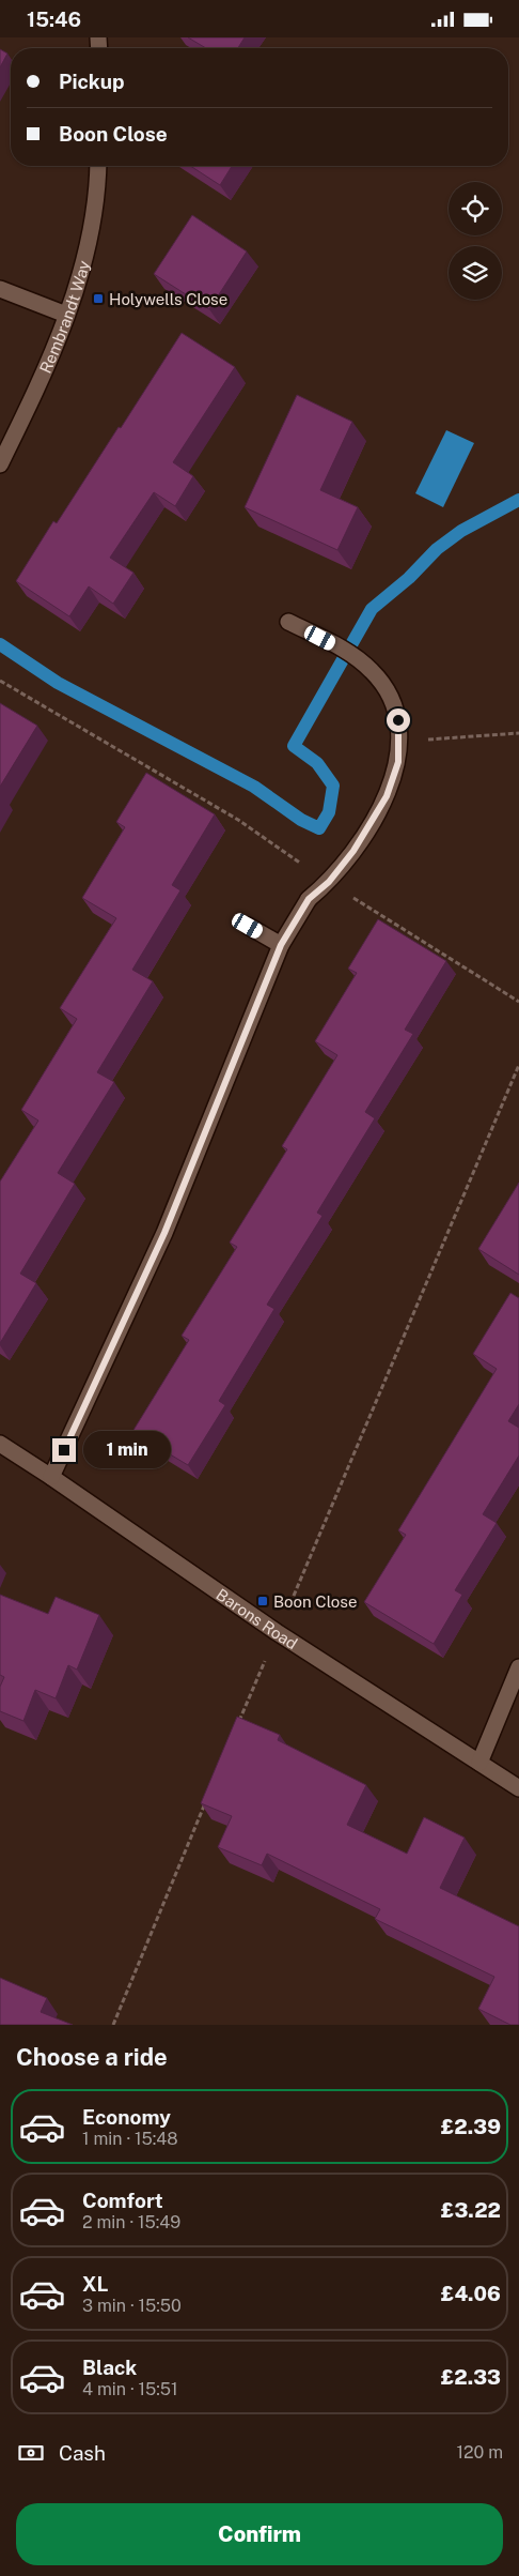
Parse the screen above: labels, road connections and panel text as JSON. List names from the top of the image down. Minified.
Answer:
{"streets":{"street":["Rembrandt Way","Barons Road"]},"places":{"transit":["Holywells Close","Boon Close"]},"page":{"status":"15:46","banner":["Pickup","Boon Close"],"bubble":"1 min","heading":"Choose a ride","list":[{"name":"Economy","note":"1 min · 15:48","value":"£2.39"},{"name":"Comfort","note":"2 min · 15:49","value":"£3.22"},{"name":"XL","note":"3 min · 15:50","value":"£4.06"},{"name":"Black","note":"4 min · 15:51","value":"£2.33"}],"pay":["Cash","120 m"],"buttons":"Confirm"}}
